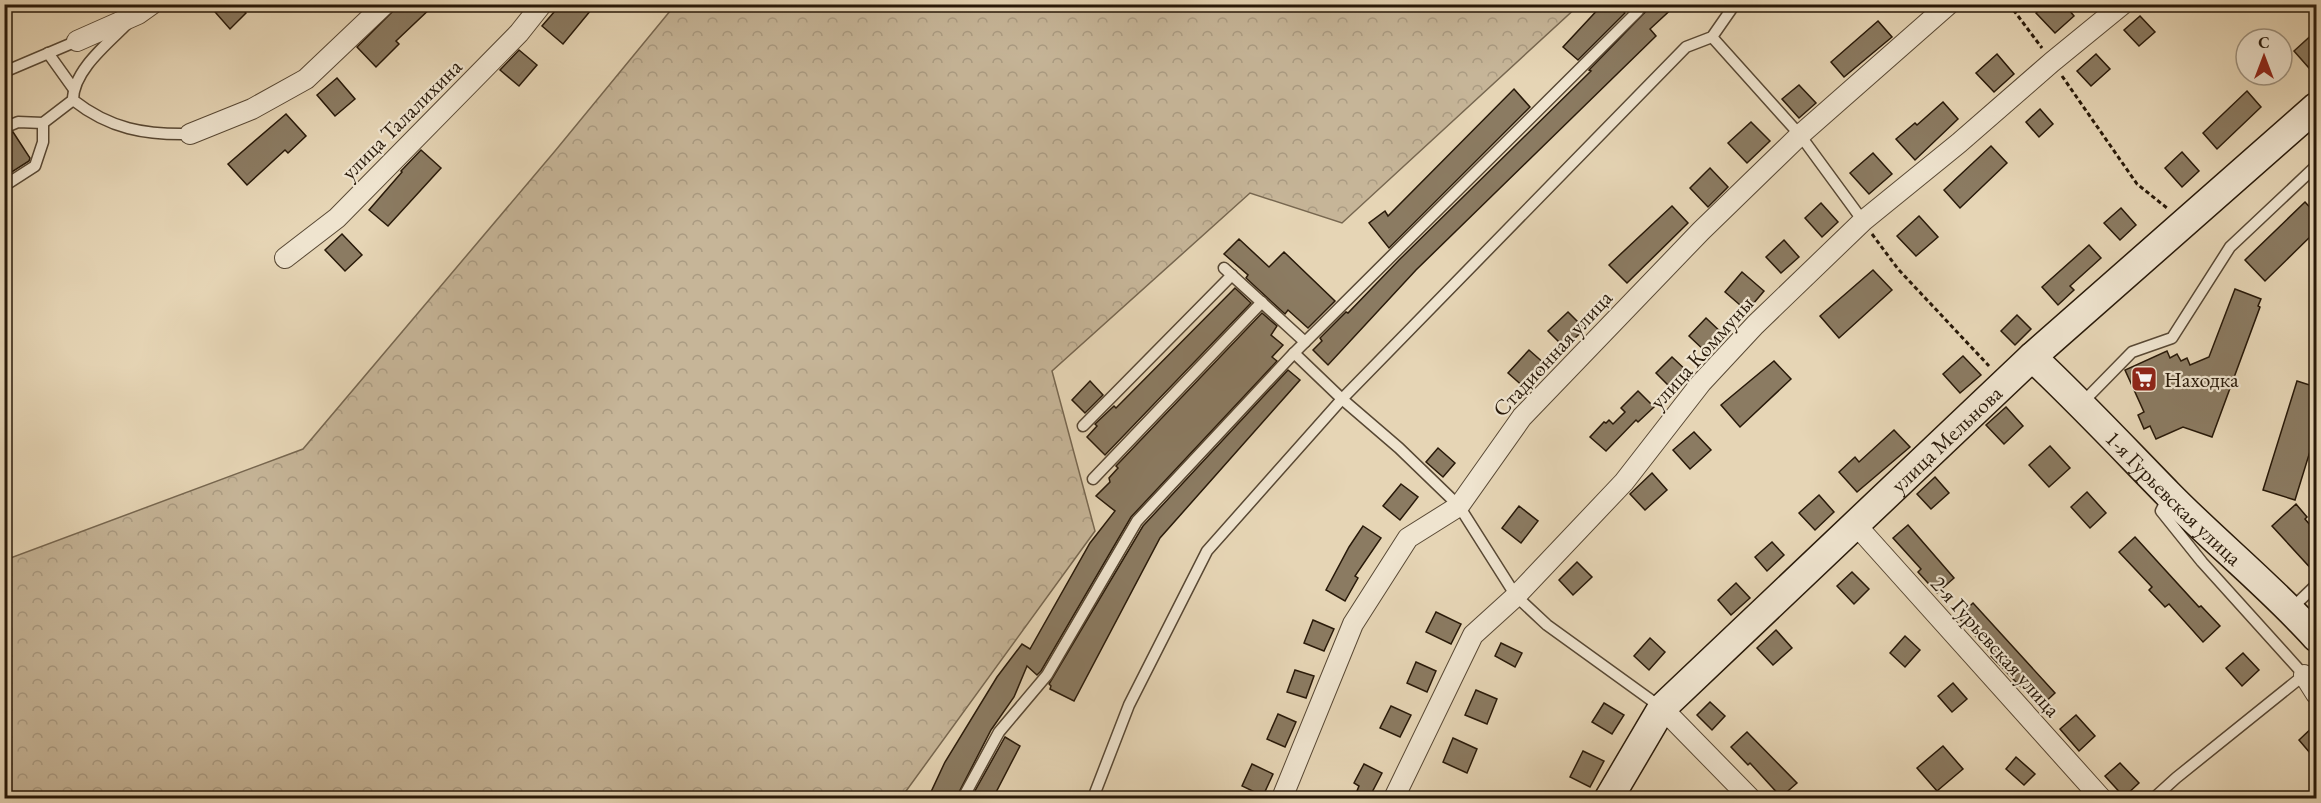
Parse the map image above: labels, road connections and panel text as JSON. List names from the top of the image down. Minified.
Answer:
{"streets":{"main road":["улица Мельнова","1-я Гурьевская улица"],"street":["улица Талалихина","улица Коммуны","Стадионная улица","2-я Гурьевская улица"]},"crossings":[["улица Мельнова","1-я Гурьевская улица"],["улица Мельнова","2-я Гурьевская улица"]],"places":{"supermarket":["Находка"]},"north":"top"}
